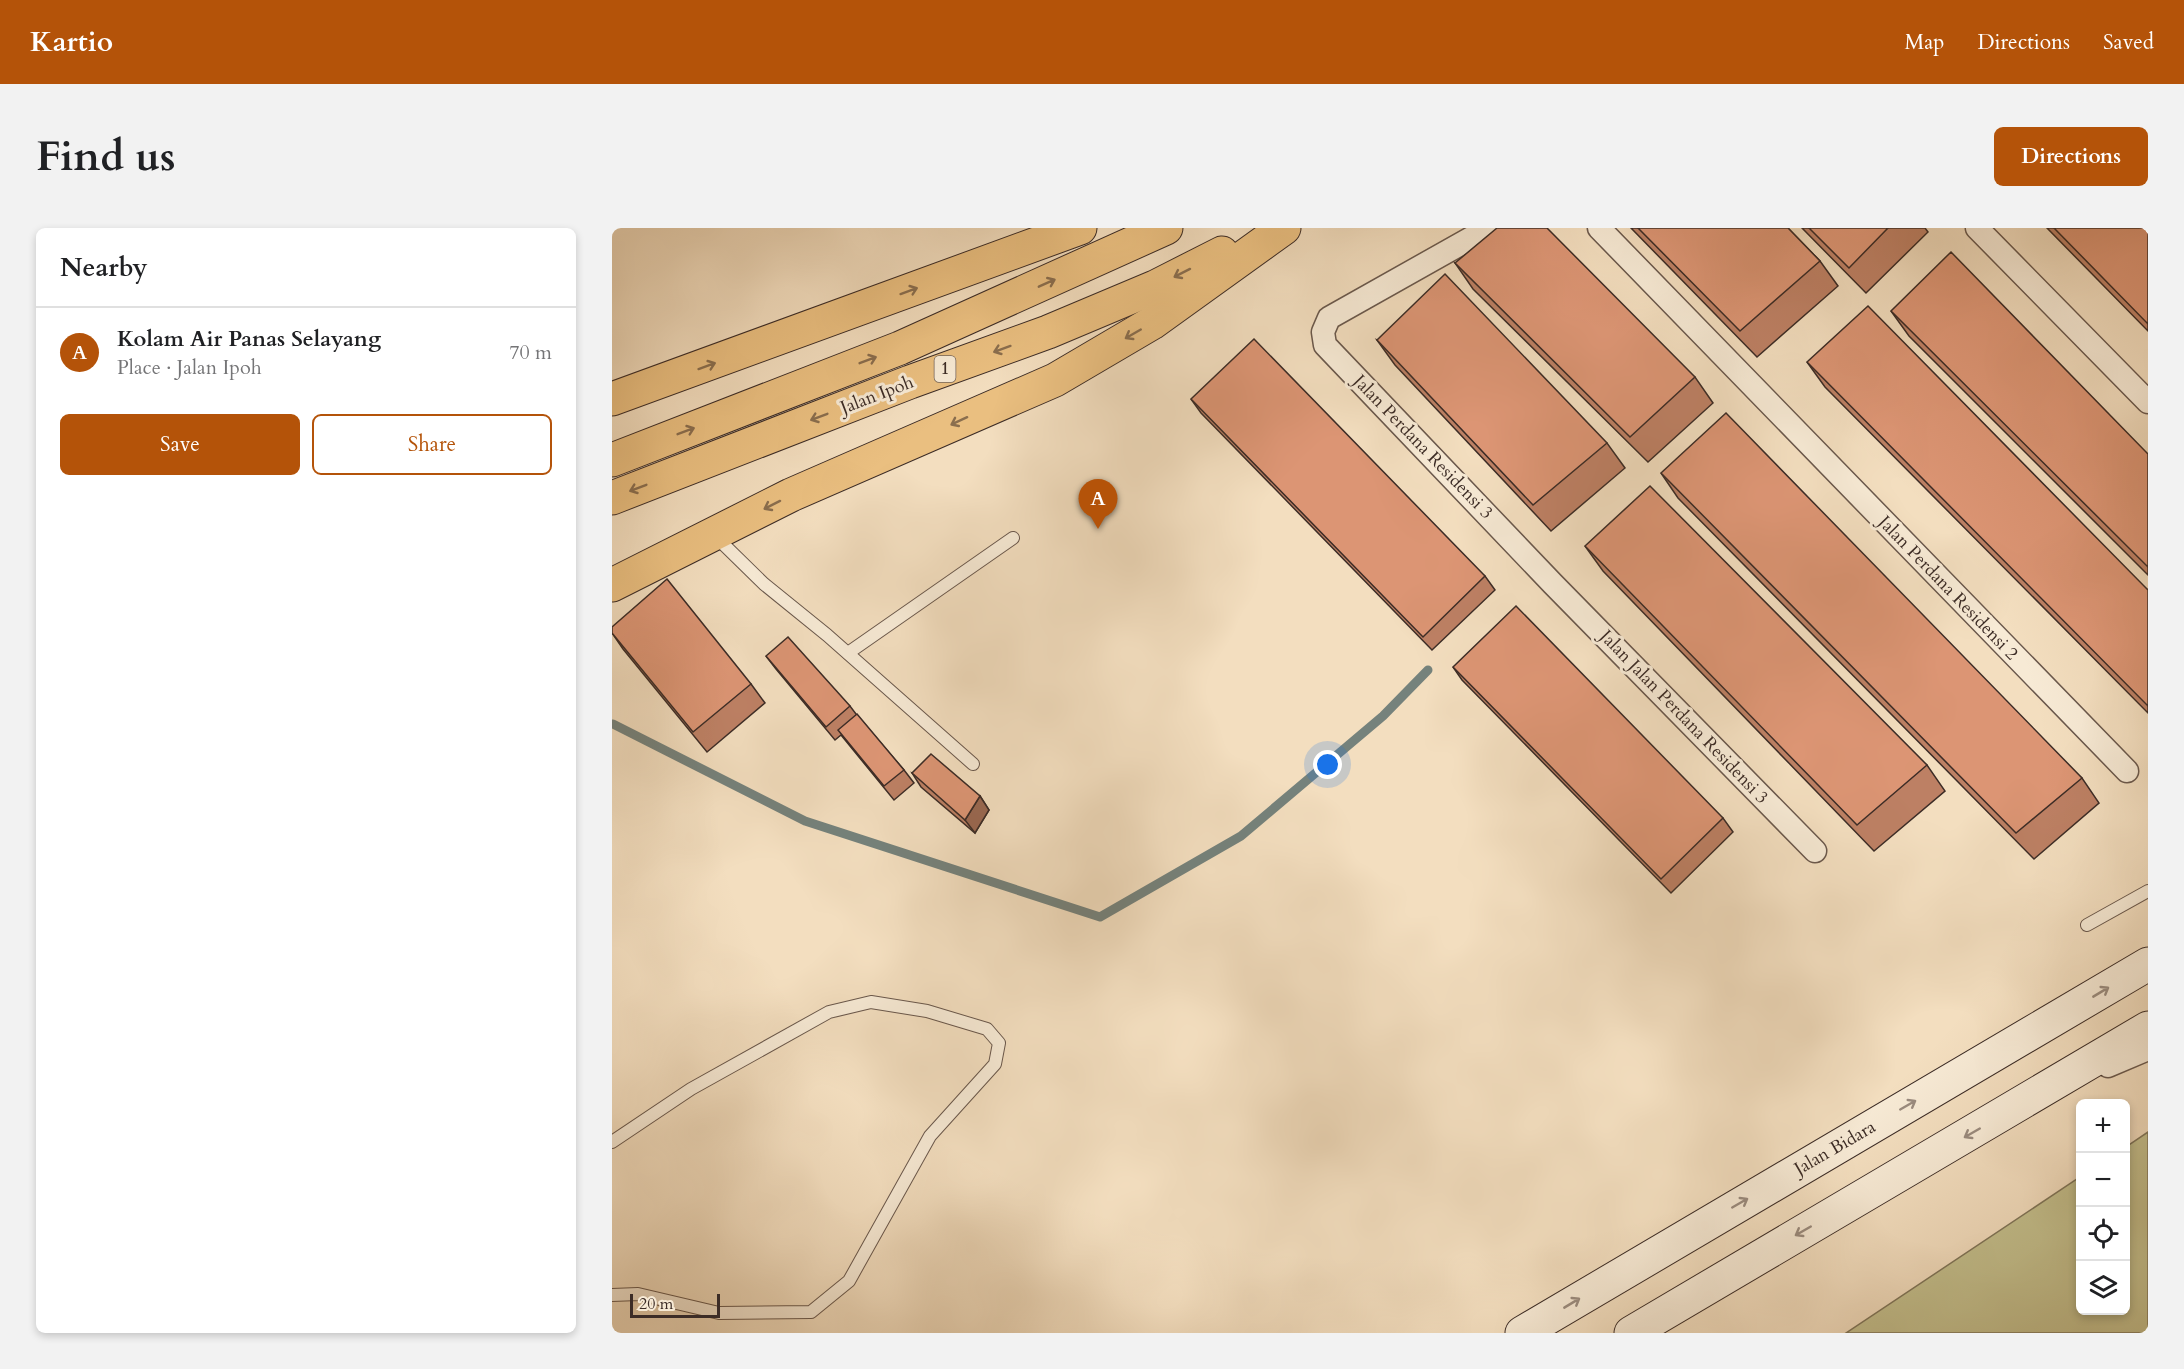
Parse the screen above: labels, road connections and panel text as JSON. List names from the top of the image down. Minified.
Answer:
{"streets":{"highway":["1","Jalan Ipoh"],"main road":["Jalan Bidara"],"street":["Jalan Perdana Residensi 3","Jalan Perdana Residensi 2","Jalan Jalan Perdana Residensi 3"]},"crossings":[["Jalan Perdana Residensi 3","Jalan Jalan Perdana Residensi 3"]],"scale_bar":"20 m","page":{"header":"Kartio","nav":["Map","Directions","Saved"],"buttons":["Directions",["Save","Share"]],"title":"Find us","heading":"Nearby","list":[{"mark":"A","name":"Kolam Air Panas Selayang","note":"Place · Jalan Ipoh","value":"70 m"}],"pins":"A","map_buttons":["+","−"],"scale":"20 m"}}
